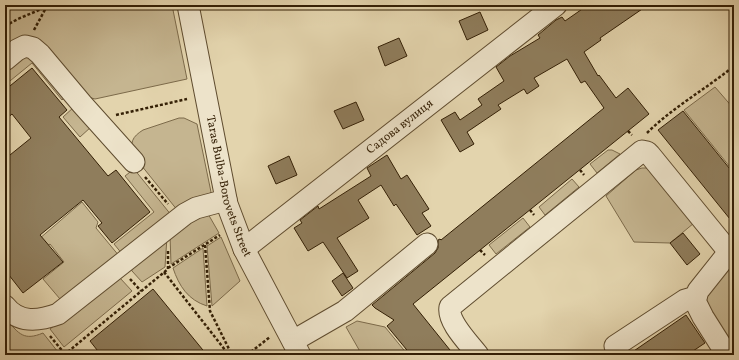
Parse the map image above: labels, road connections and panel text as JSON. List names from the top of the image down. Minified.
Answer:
{"streets":{"street":["Садова вулиця","Taras Bulba-Borovets Street"]},"crossings":[["Садова вулиця","Taras Bulba-Borovets Street"]]}
